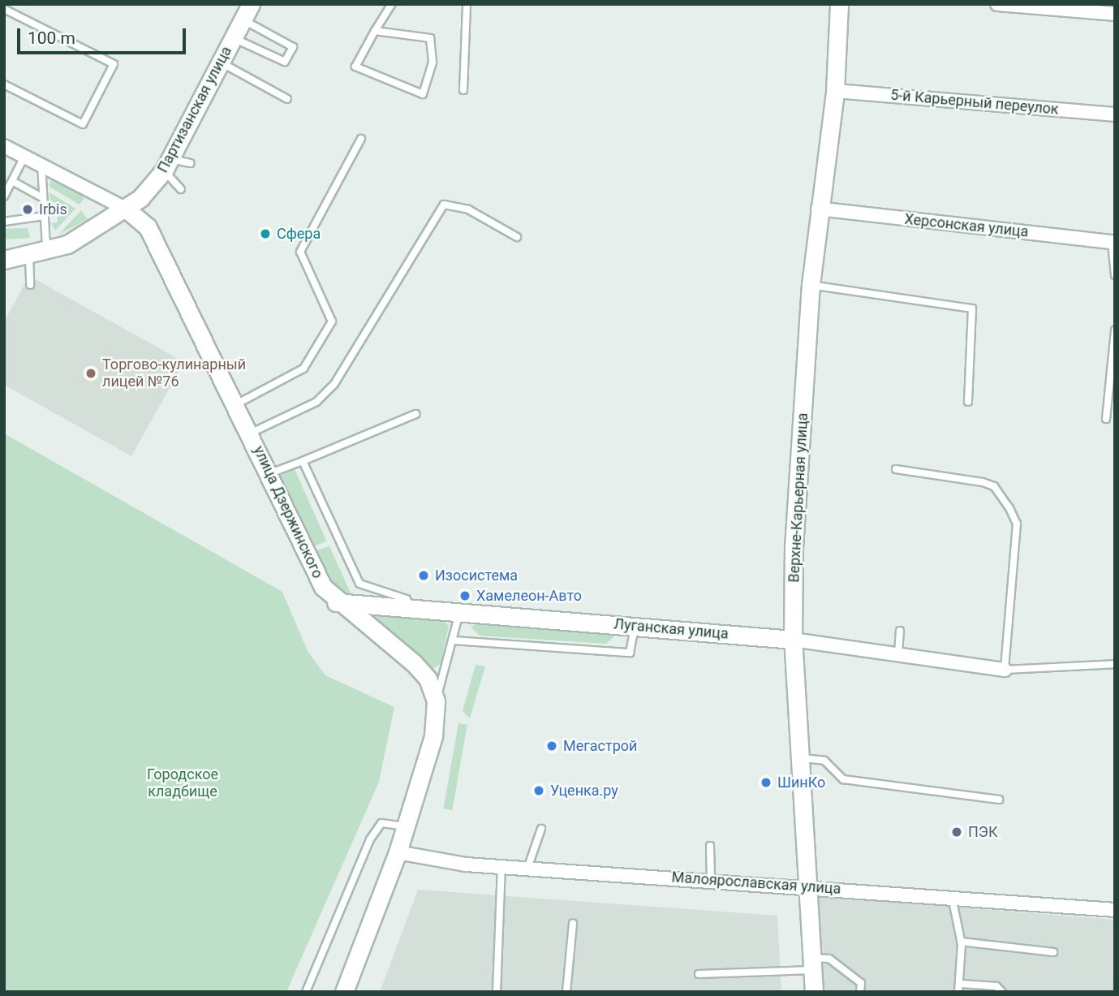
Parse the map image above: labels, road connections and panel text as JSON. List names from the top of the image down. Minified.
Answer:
{"streets":{"street":["5-й Карьерный переулок","Партизанская улица","Херсонская улица","Верхне-Карьерная улица","улица Дзержинского","Луганская улица","Малоярославская улица"]},"crossings":[["5-й Карьерный переулок","Верхне-Карьерная улица"],["Партизанская улица","улица Дзержинского"],["Херсонская улица","Верхне-Карьерная улица"],["Верхне-Карьерная улица","Луганская улица"],["Верхне-Карьерная улица","Малоярославская улица"],["улица Дзержинского","Луганская улица"],["улица Дзержинского","Малоярославская улица"]],"parks":["Городское кладбище"],"places":["Irbis","Сфера","Торгово-кулинарный лицей №76","Изосистема","Хамелеон-Авто","Мегастрой","ШинКо","Уценка.ру","ПЭК"],"scale_bar":"100 m"}
